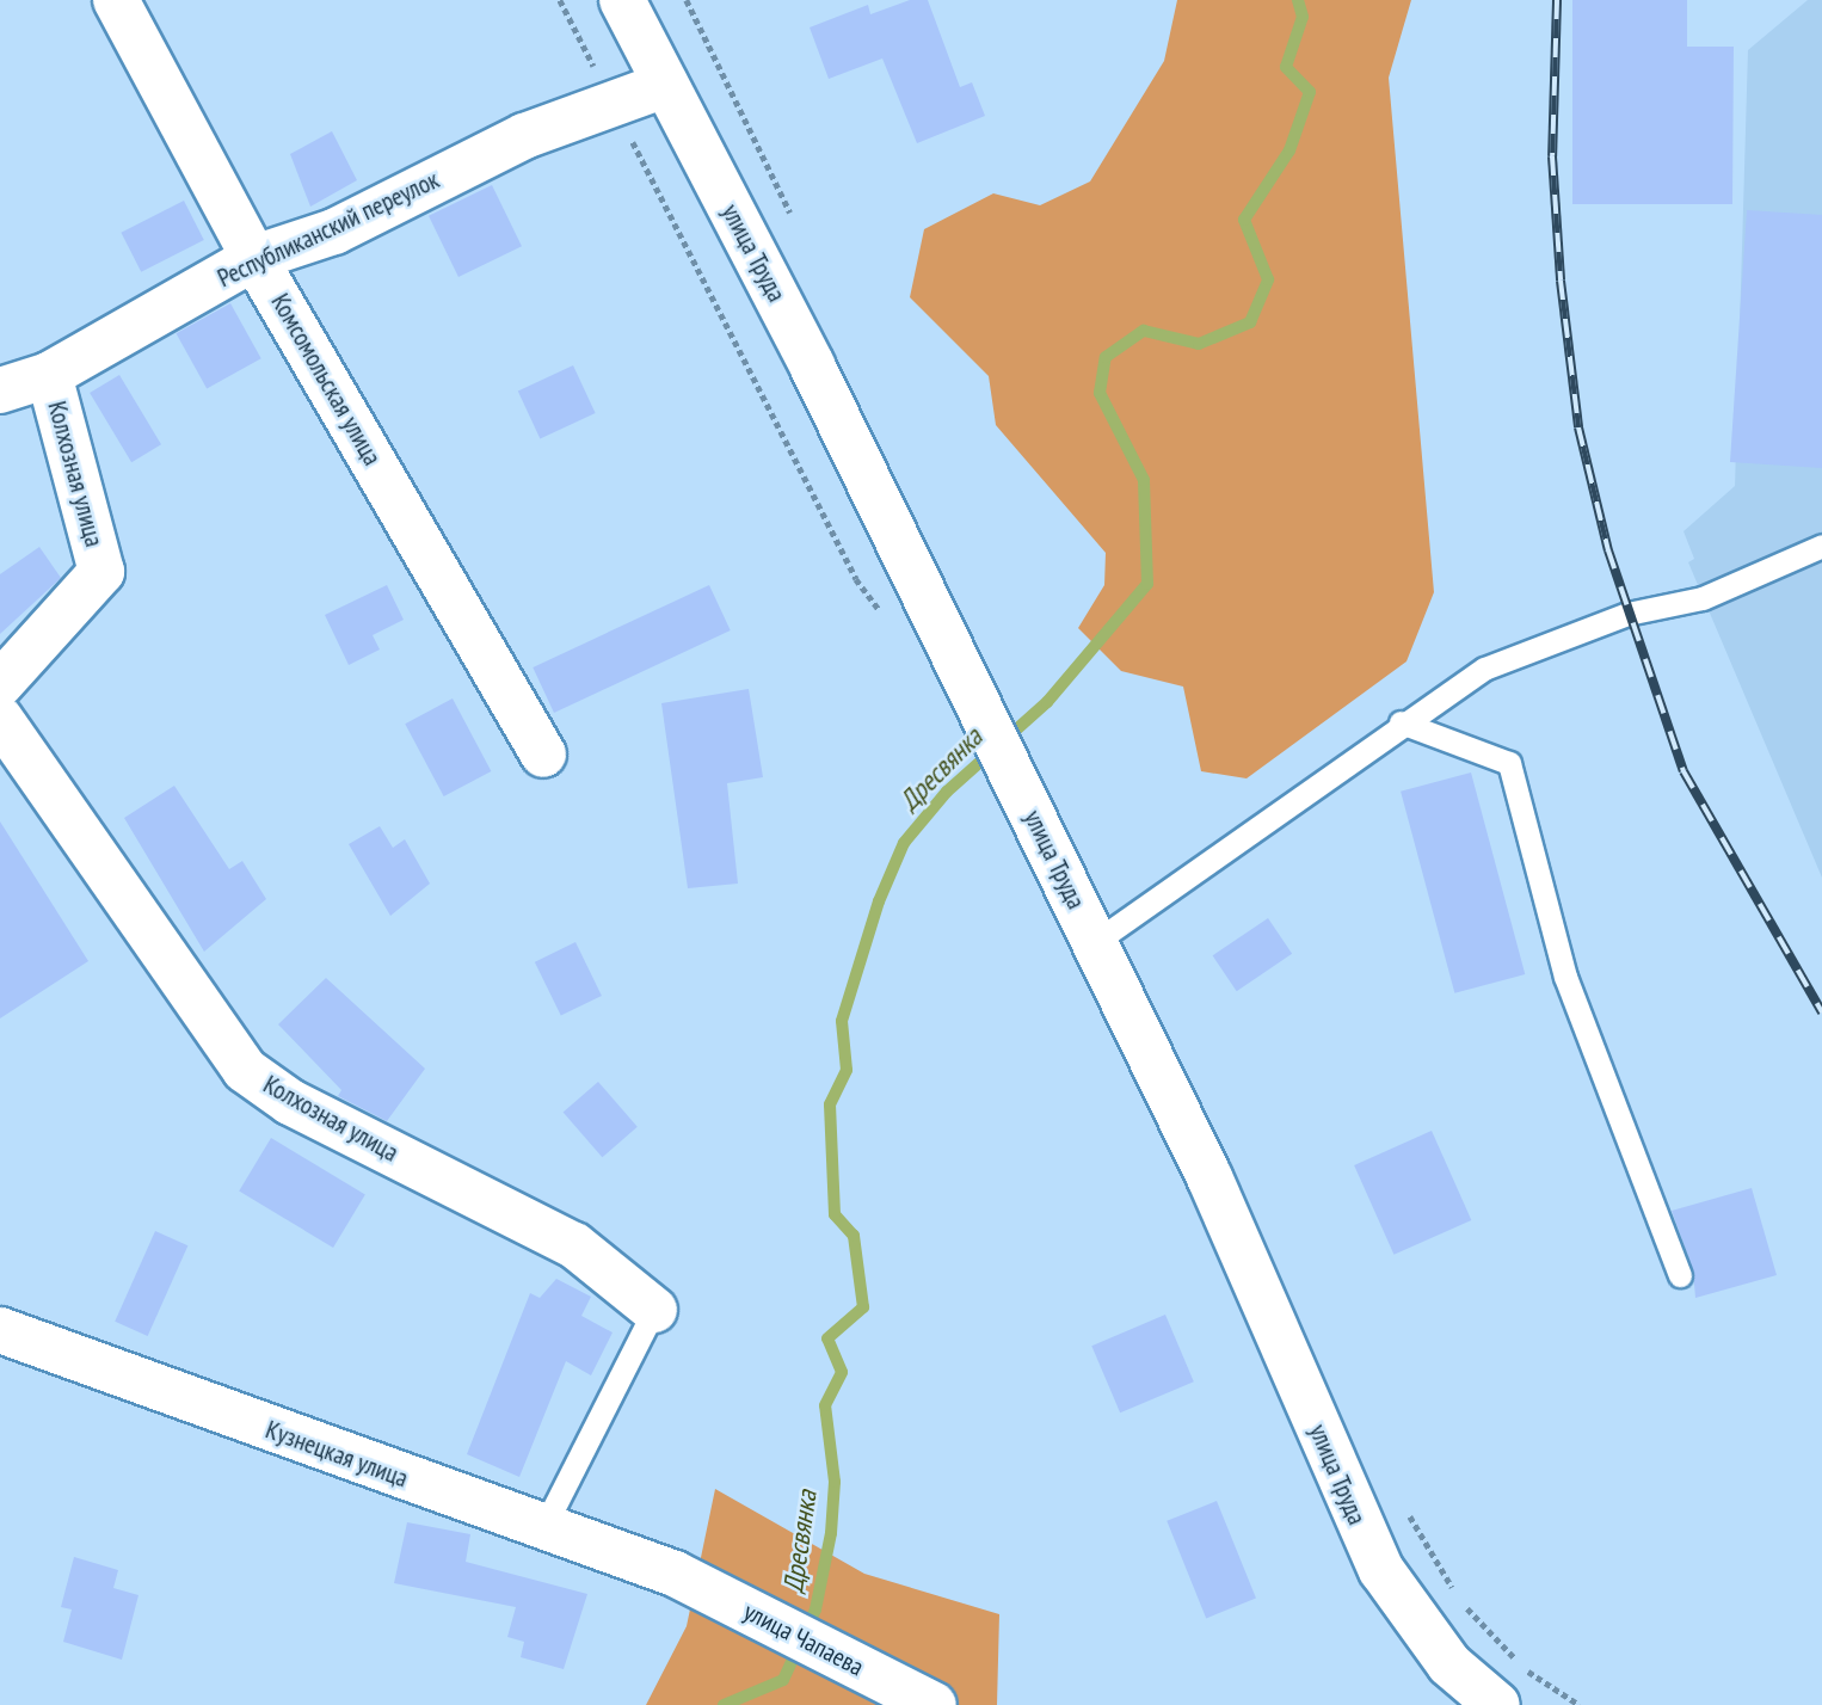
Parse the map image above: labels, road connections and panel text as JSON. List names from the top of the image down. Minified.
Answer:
{"streets":{"street":["Республиканский переулок","улица Труда","Комсомольская улица","Колхозная улица","Кузнецкая улица","улица Чапаева"]},"crossings":[["Республиканский переулок","улица Труда"],["Республиканский переулок","Комсомольская улица"],["Республиканский переулок","Колхозная улица"],["Кузнецкая улица","улица Чапаева"]],"water":["Дресвянка"]}
